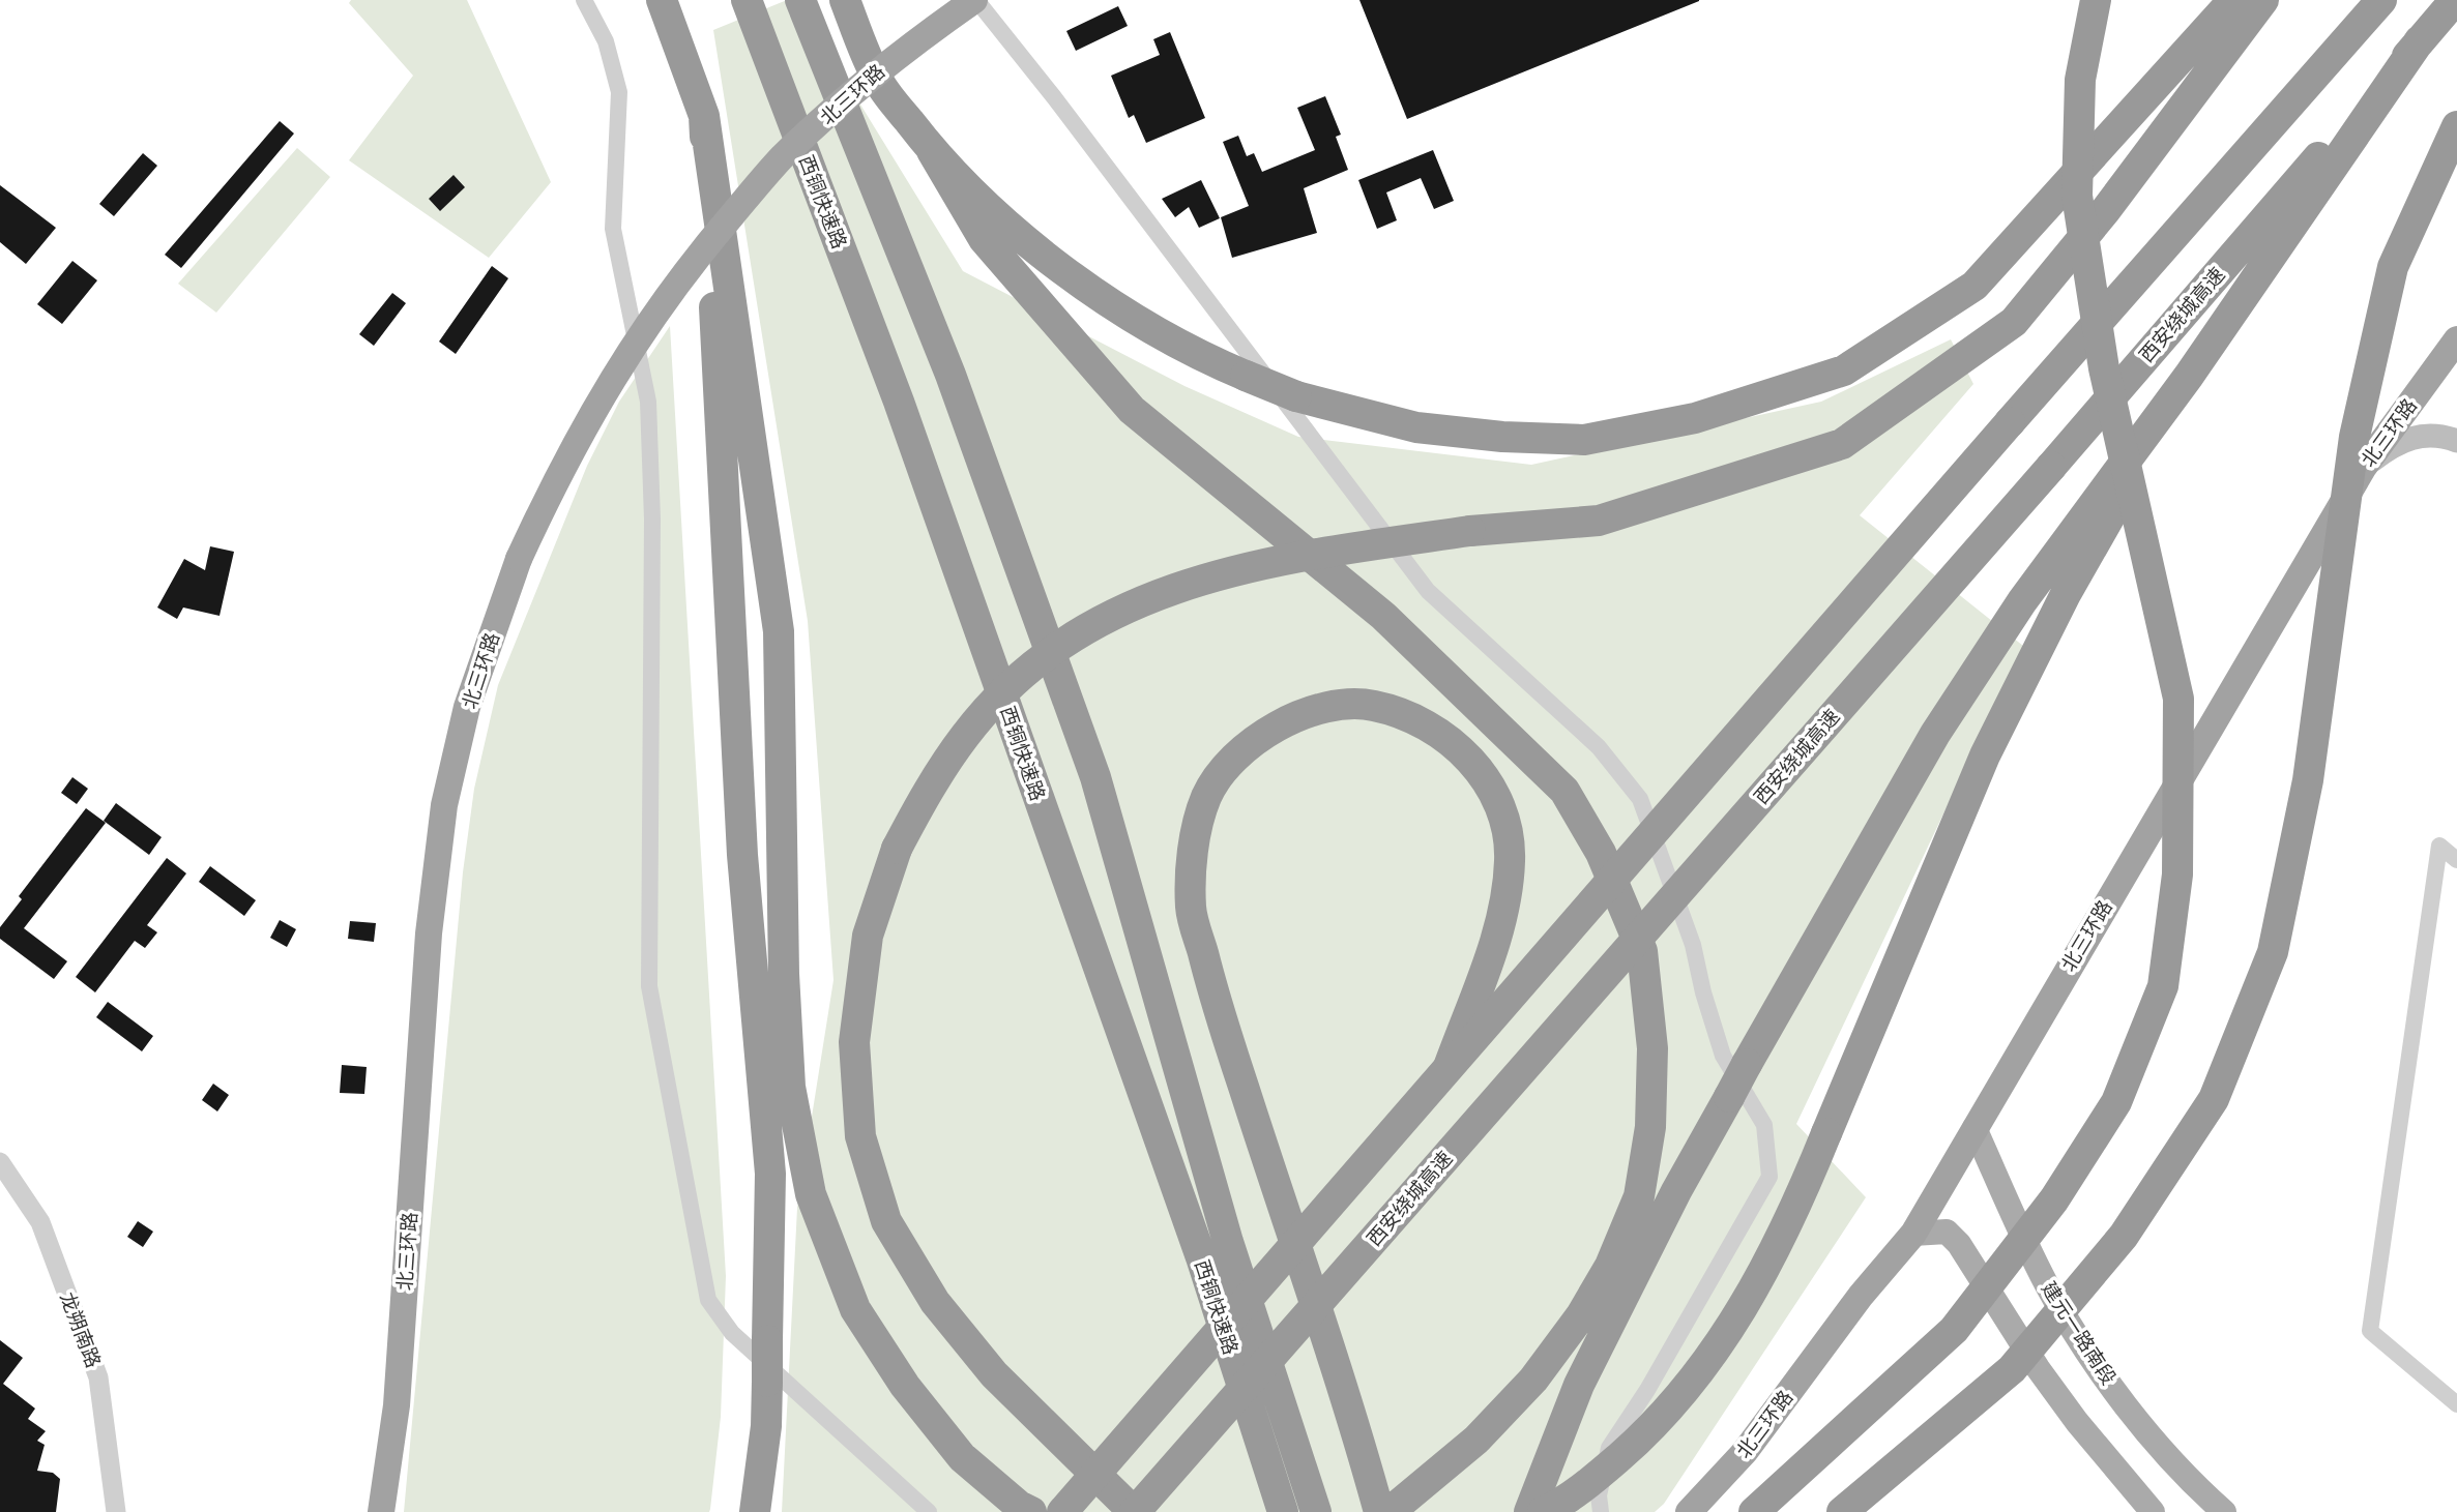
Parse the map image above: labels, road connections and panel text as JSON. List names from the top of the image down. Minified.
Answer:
{"streets":{"highway":["北三环路","西铜快速路","西安绕城高速"],"main road":["建元一路南段"],"street":["龙朔南路"]},"crossings":[["北三环路","建元一路南段"]]}
